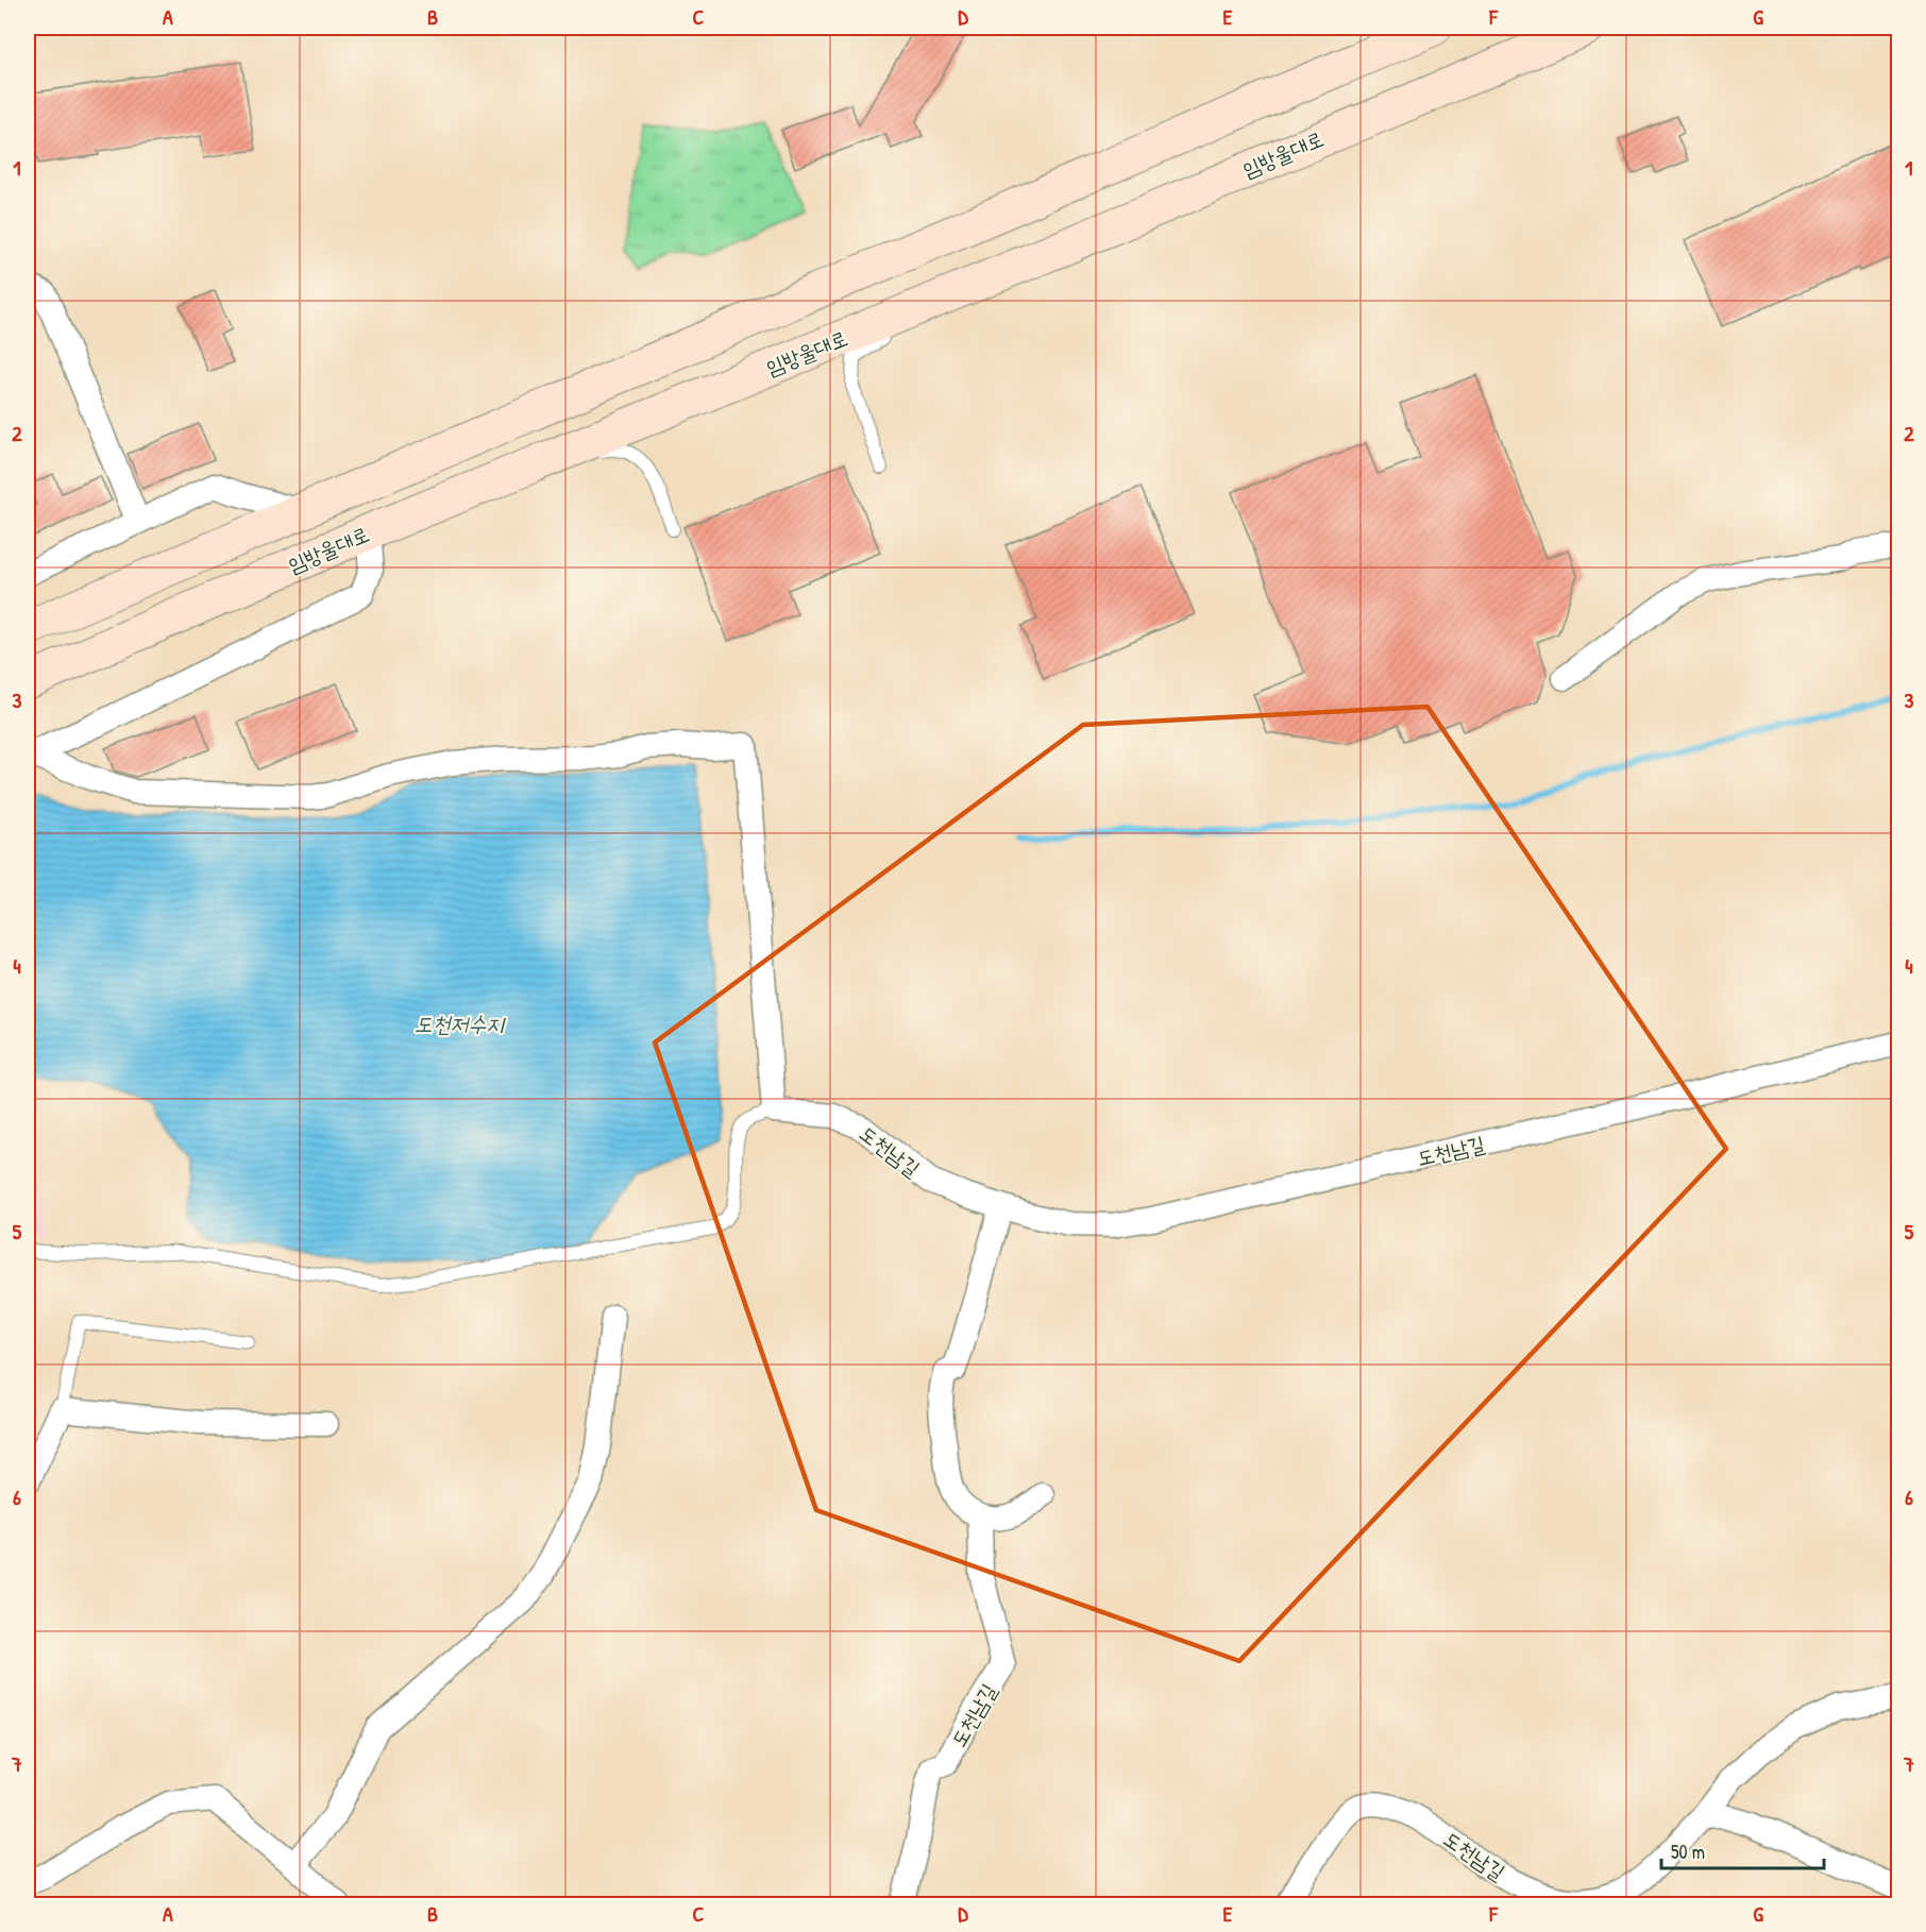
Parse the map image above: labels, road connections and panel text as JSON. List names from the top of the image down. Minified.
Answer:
{"streets":{"main road":["임방울대로"],"street":["도천남길"]},"water":["도천저수지"],"scale_bar":"50 m","grid":{"columns":["A","B","C","D","E","F","G"],"rows":["1","2","3","4","5","6","7"]}}
